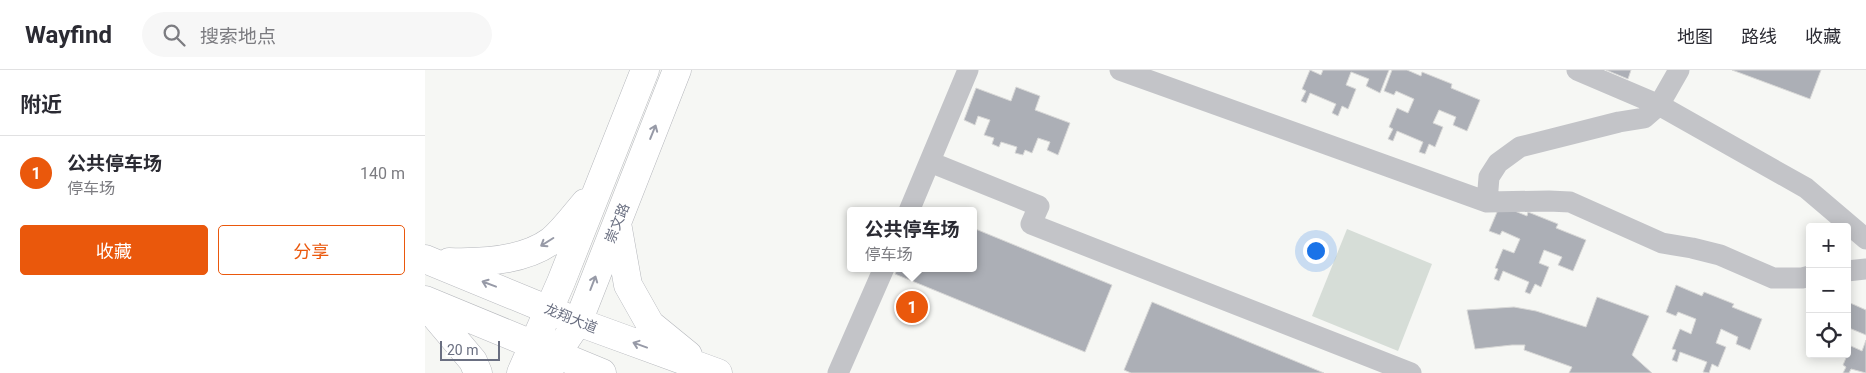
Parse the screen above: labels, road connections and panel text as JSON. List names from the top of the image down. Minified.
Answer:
{"streets":{"main road":["崇文路","龙翔大道"]},"crossings":[["崇文路","龙翔大道"]],"scale_bar":"20 m","page":{"header":"Wayfind","search":"搜索地点","nav":["地图","路线","收藏"],"heading":"附近","list":[{"mark":"1","name":"公共停车场","note":"停车场","value":"140 m"}],"popup":["公共停车场","停车场"],"buttons":["收藏","分享"],"map_buttons":["+","−"],"pins":"1","scale":"20 m"}}
